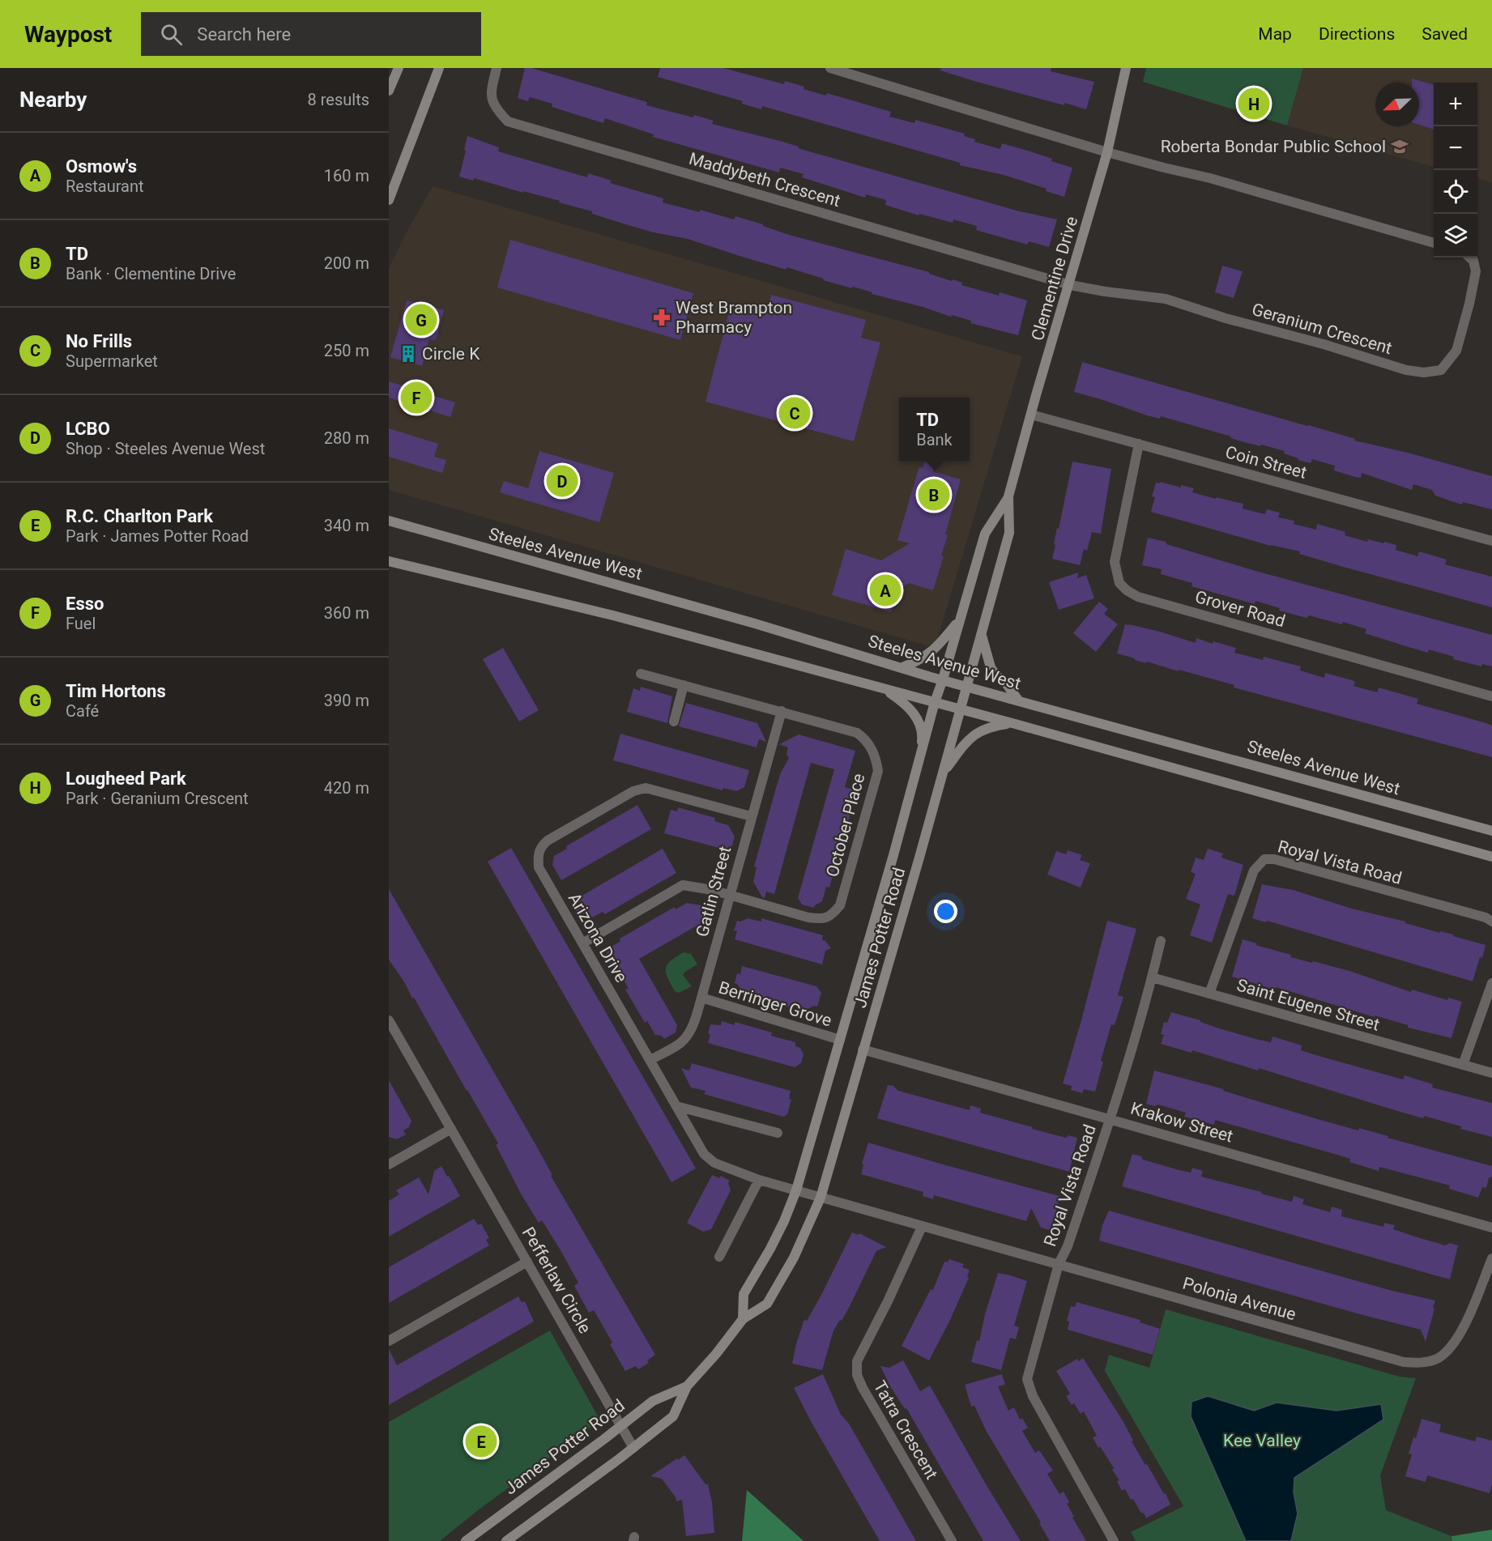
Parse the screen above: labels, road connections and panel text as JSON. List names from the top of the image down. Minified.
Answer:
{"streets":{"main road":["Clementine Drive","Steeles Avenue West","James Potter Road"],"street":["Maddybeth Crescent","Geranium Crescent","Coin Street","Grover Road","October Place","Royal Vista Road","Gatlin Street","Arizona Drive","Berringer Grove","Saint Eugene Street","Krakow Street","Pefferlaw Circle","Polonia Avenue","Tatra Crescent"]},"crossings":[["Maddybeth Crescent","Clementine Drive"],["Maddybeth Crescent","Geranium Crescent"],["Clementine Drive","Geranium Crescent"],["Clementine Drive","Coin Street"],["Clementine Drive","Steeles Avenue West"],["Clementine Drive","James Potter Road"],["Coin Street","Grover Road"],["Steeles Avenue West","James Potter Road"],["October Place","Gatlin Street"],["Royal Vista Road","Saint Eugene Street"],["Royal Vista Road","Krakow Street"],["Royal Vista Road","Polonia Avenue"],["Gatlin Street","Arizona Drive"],["Gatlin Street","Berringer Grove"],["Arizona Drive","James Potter Road"],["James Potter Road","Berringer Grove"],["James Potter Road","Krakow Street"],["James Potter Road","Pefferlaw Circle"],["Polonia Avenue","Tatra Crescent"]],"parks":["Kee Valley"],"places":{"school or university":["Roberta Bondar Public School"],"pharmacy":["West Brampton Pharmacy"],"building":["Circle K"]},"north":"bottom left","page":{"header":"Waypost","search":"Search here","nav":["Map","Directions","Saved"],"heading":["Nearby","8 results"],"map_buttons":["+","−"],"pins":["H","G","F","C","D","B","A","E"],"list":[{"mark":"A","name":"Osmow's","note":"Restaurant","value":"160 m"},{"mark":"B","name":"TD","note":"Bank · Clementine Drive","value":"200 m"},{"mark":"C","name":"No Frills","note":"Supermarket","value":"250 m"},{"mark":"D","name":"LCBO","note":"Shop · Steeles Avenue West","value":"280 m"},{"mark":"E","name":"R.C. Charlton Park","note":"Park · James Potter Road","value":"340 m"},{"mark":"F","name":"Esso","note":"Fuel","value":"360 m"},{"mark":"G","name":"Tim Hortons","note":"Café","value":"390 m"},{"mark":"H","name":"Lougheed Park","note":"Park · Geranium Crescent","value":"420 m"}],"popup":["TD","Bank"]}}
